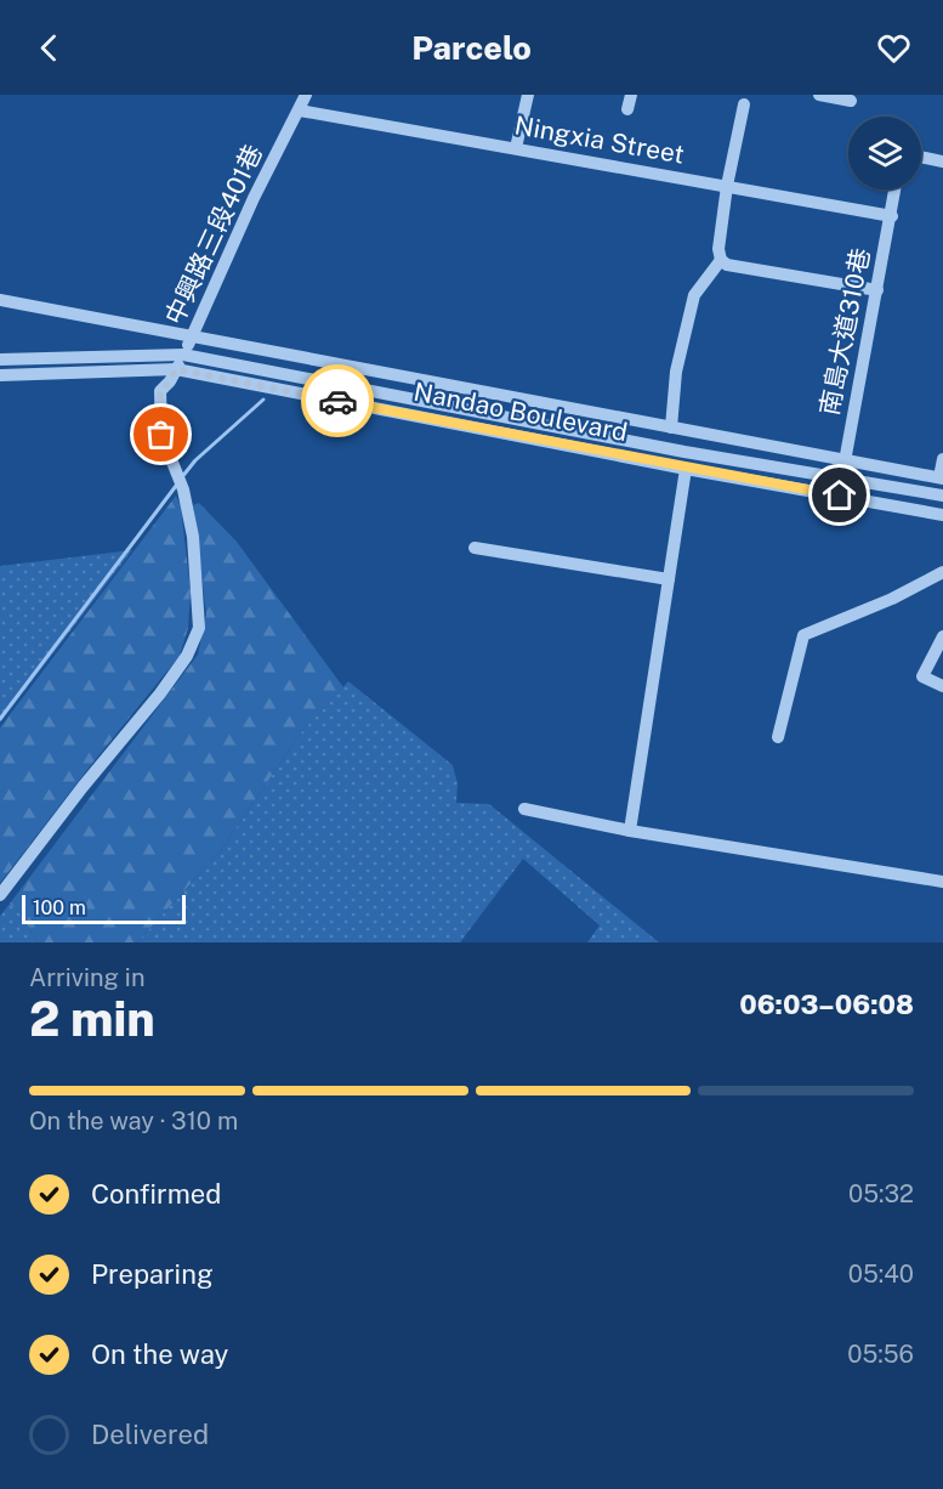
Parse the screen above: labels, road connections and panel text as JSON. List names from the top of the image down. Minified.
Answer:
{"streets":{"street":["Ningxia Street","中興路三段401巷","南島大道310巷","Nandao Boulevard"]},"crossings":[["Ningxia Street","中興路三段401巷"],["Ningxia Street","南島大道310巷"],["中興路三段401巷","Nandao Boulevard"],["南島大道310巷","Nandao Boulevard"]],"scale_bar":"100 m","page":{"header":"Parcelo","scale":"100 m","heading":["2 min","Arriving in","06:03–06:08"],"bar":"On the way · 310 m","list":[["Confirmed","05:32"],["Preparing","05:40"],["On the way","05:56"],"Delivered"]}}
